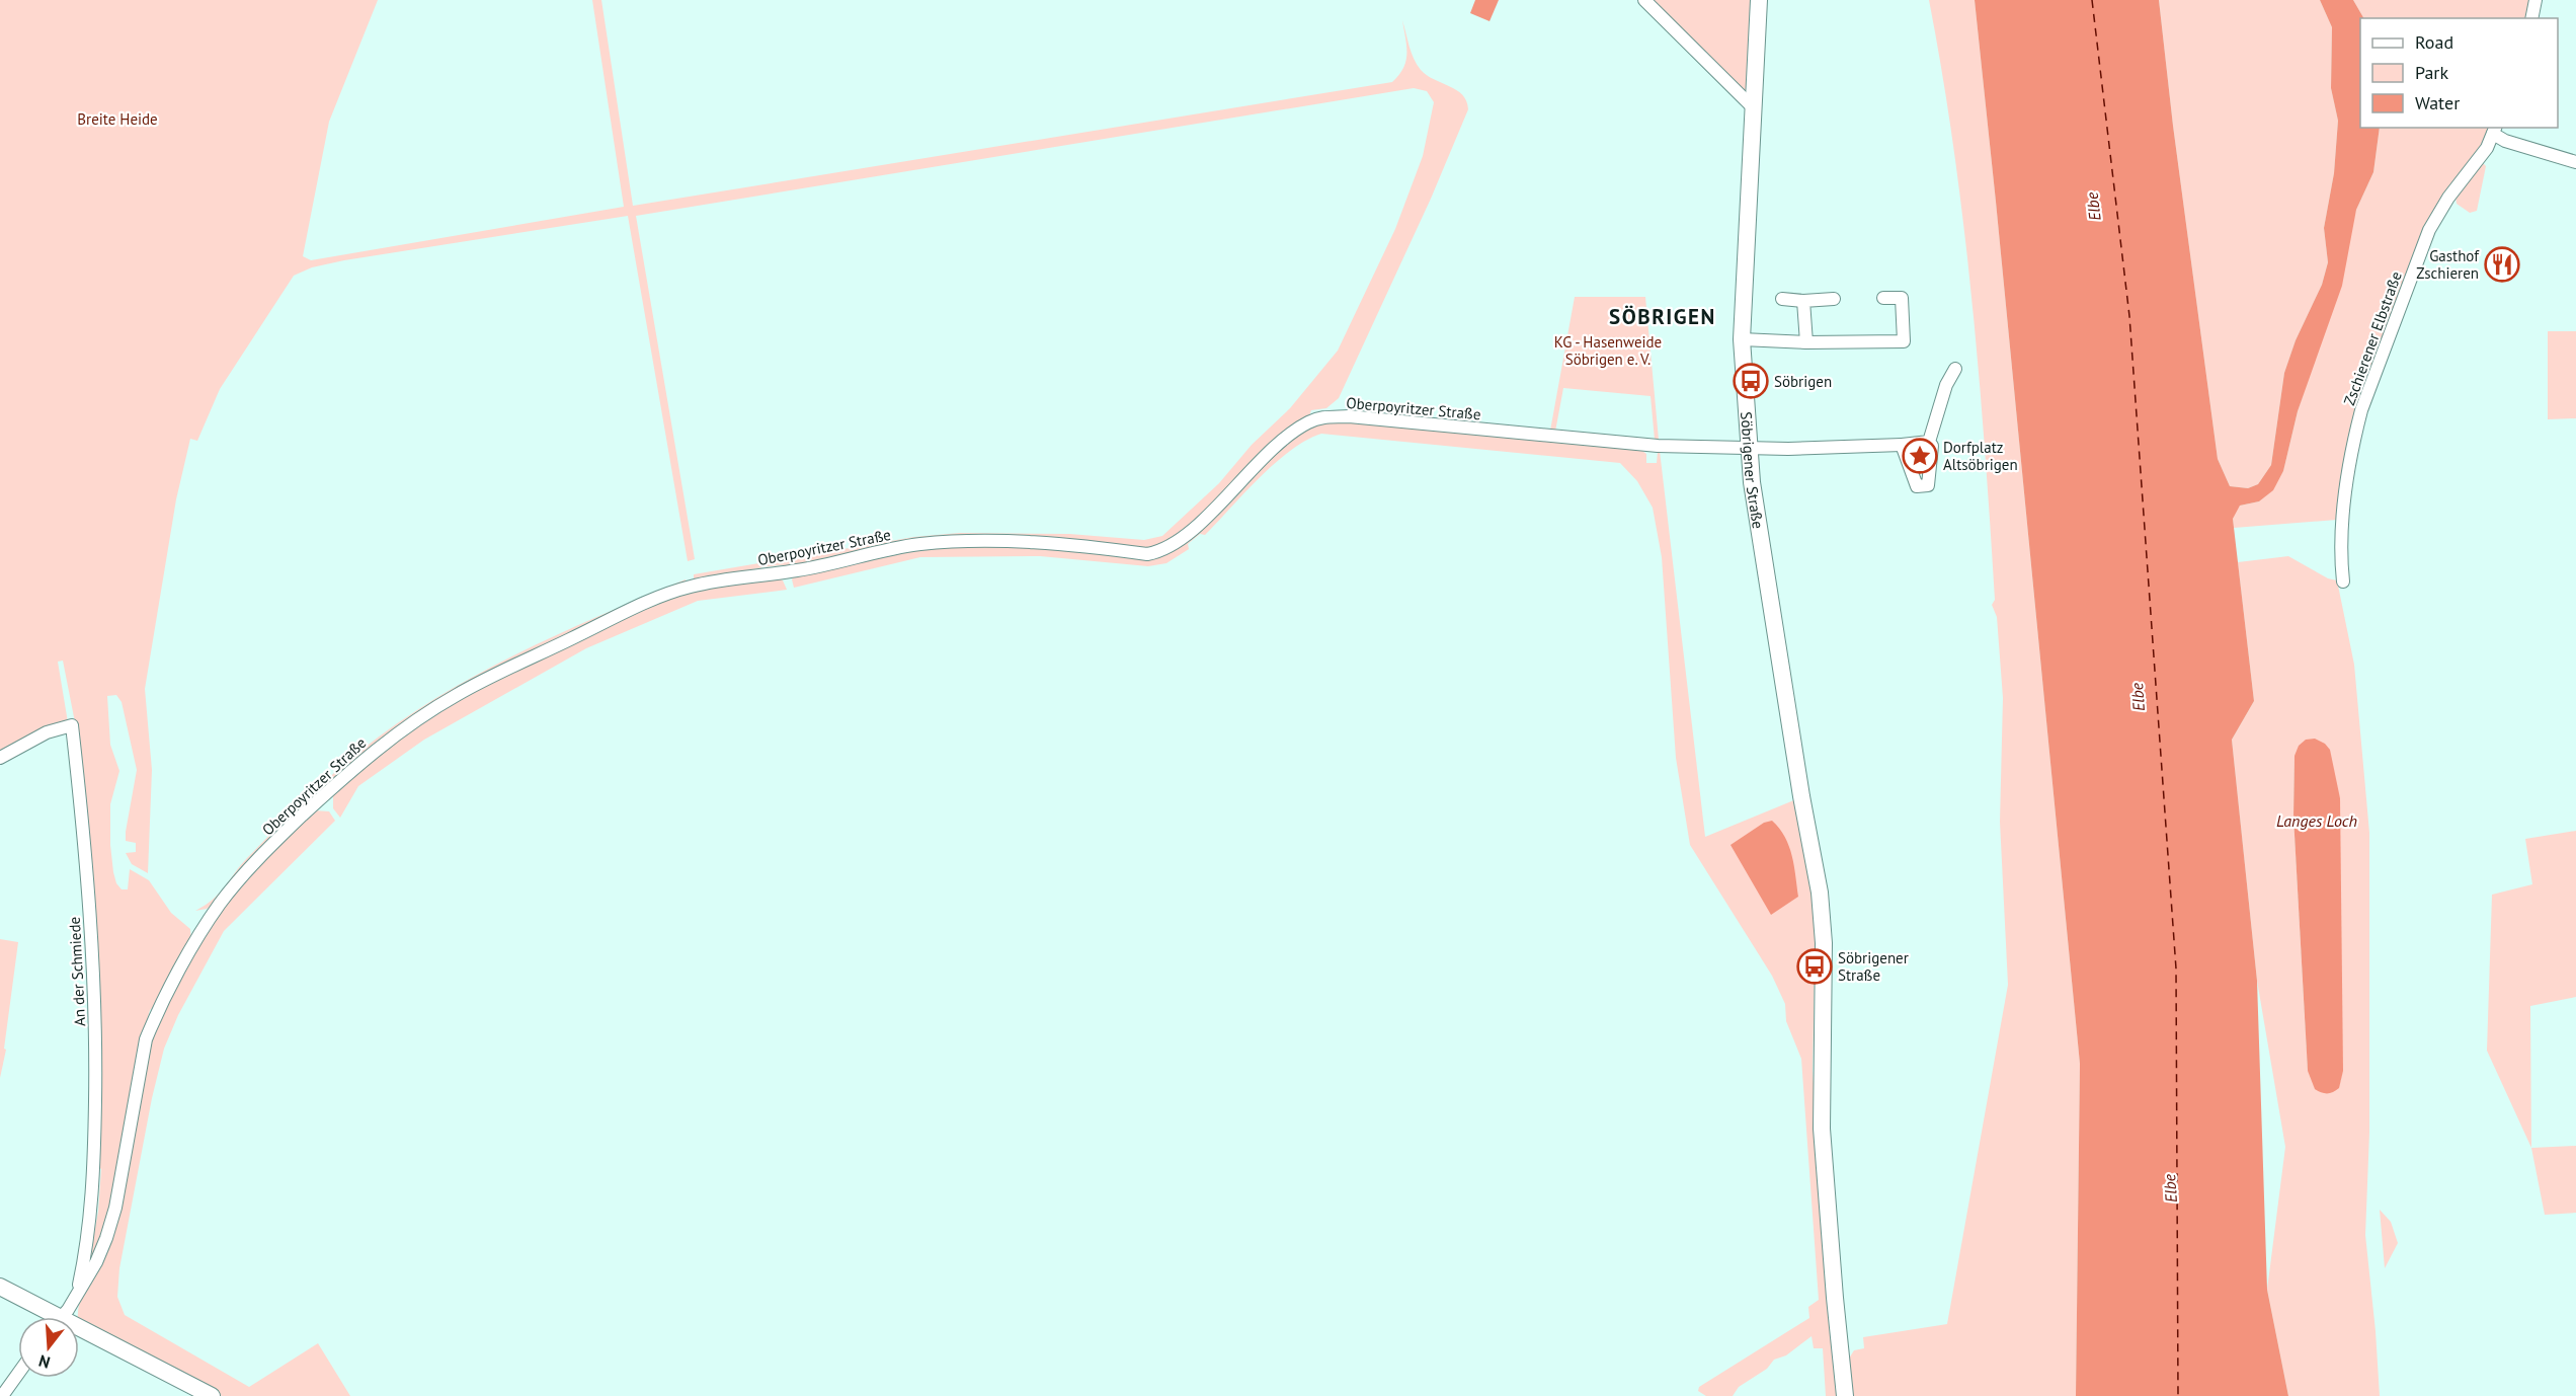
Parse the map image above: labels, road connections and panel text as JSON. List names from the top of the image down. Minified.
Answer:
{"streets":{"street":["Zschierener Elbstraße","Oberpoyritzer Straße","Söbrigener Straße","An der Schmiede"]},"crossings":[["Oberpoyritzer Straße","Söbrigener Straße"],["Oberpoyritzer Straße","An der Schmiede"]],"districts":["SÖBRIGEN"],"water":["Elbe","Langes Loch"],"parks":["Breite Heide","KG - Hasenweide Söbrigen e. V."],"places":{"restaurant":["Gasthof Zschieren"],"bus stop":["Söbrigen","Söbrigener Straße"],"place":["Dorfplatz Altsöbrigen"]},"legend":["Road","Park","Water"],"north":"bottom"}
